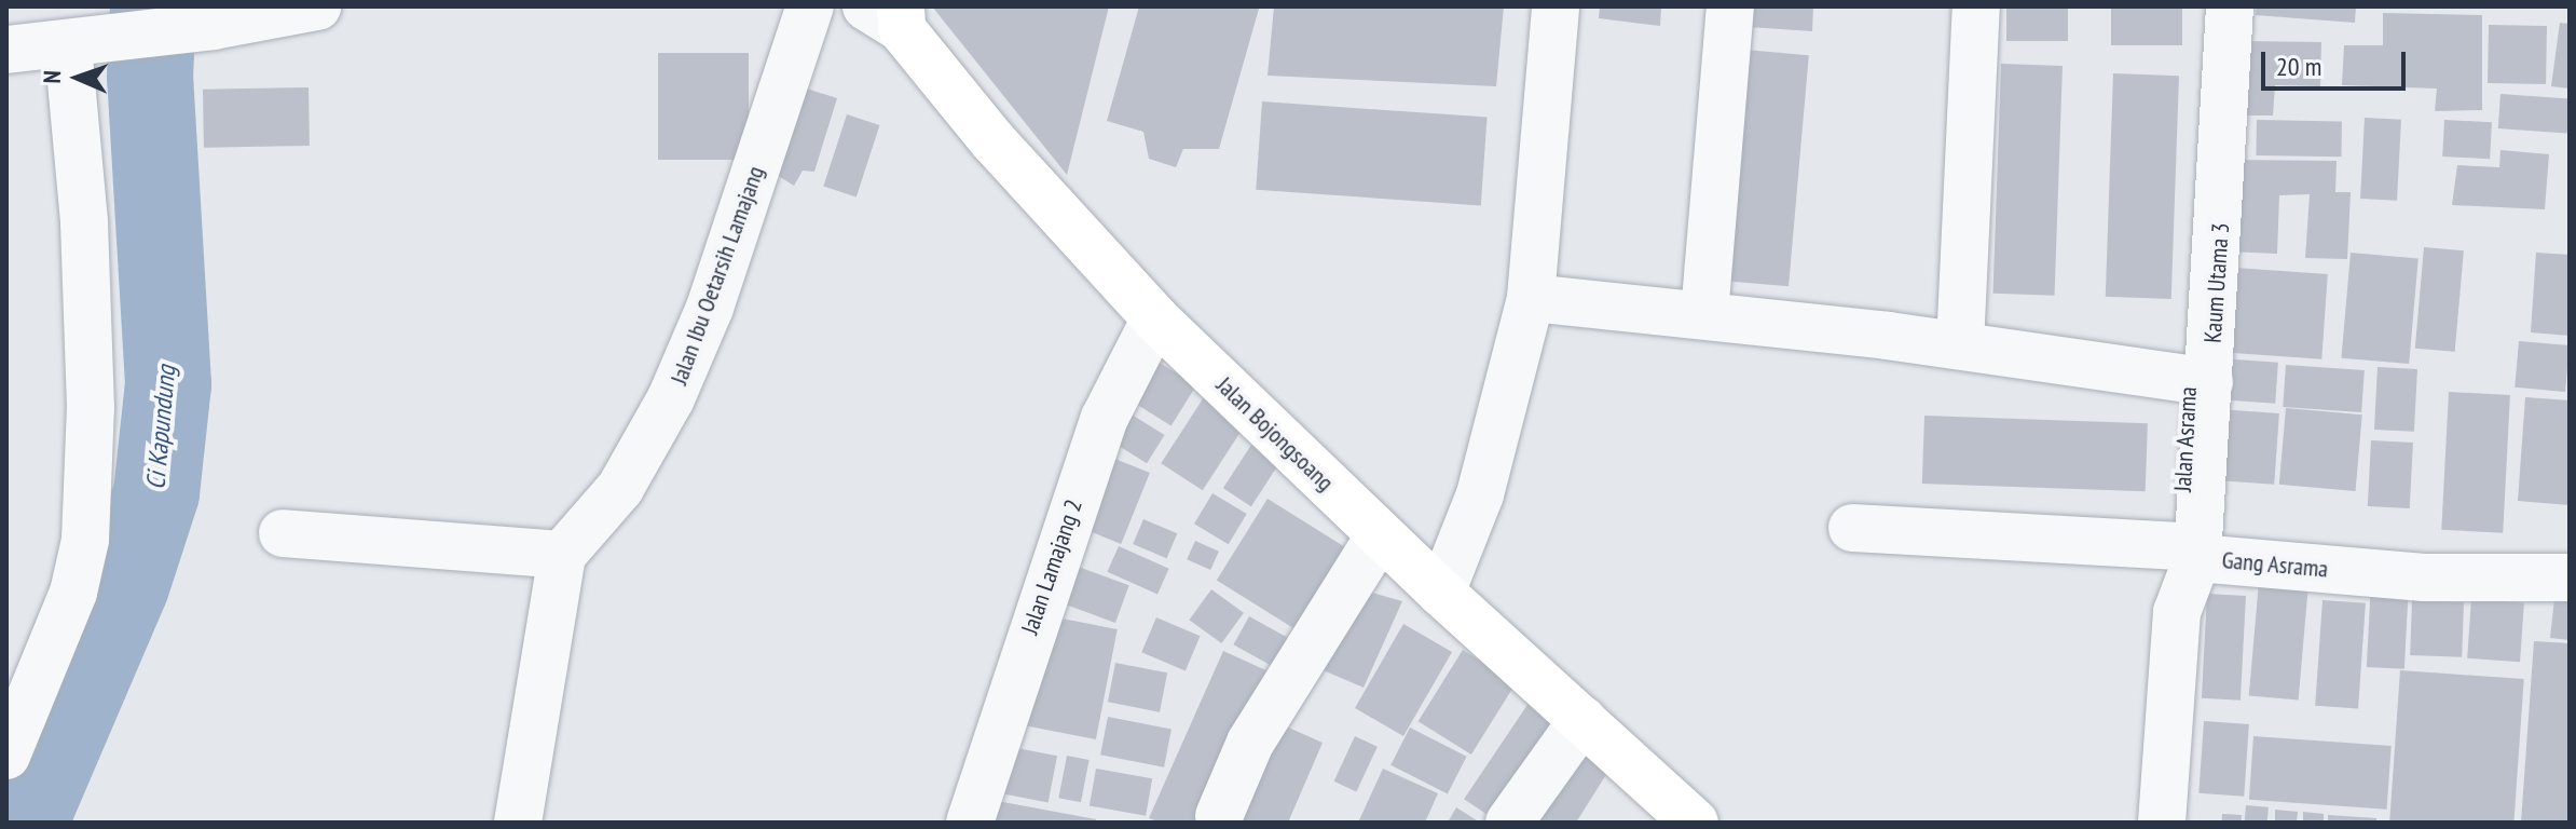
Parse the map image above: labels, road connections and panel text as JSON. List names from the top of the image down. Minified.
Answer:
{"streets":{"main road":["Jalan Bojongsoang"],"street":["Jalan Ibu Oetarsih Lamajang","Kaum Utama 3","Jalan Asrama","Gang Asrama","Jalan Lamajang 2"]},"crossings":[["Kaum Utama 3","Jalan Asrama"],["Kaum Utama 3","Gang Asrama"],["Jalan Bojongsoang","Jalan Lamajang 2"]],"water":["Ci Kapundung"],"scale_bar":"20 m","north":"left"}
